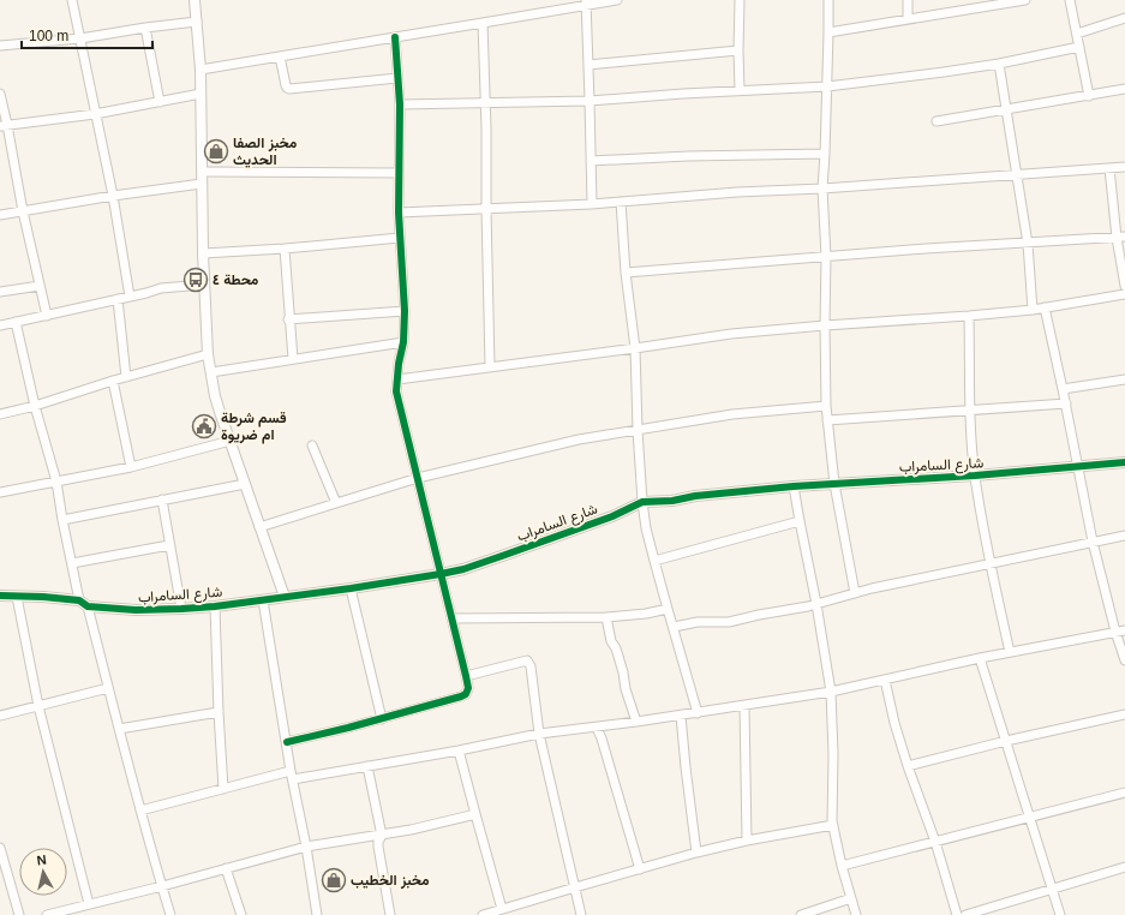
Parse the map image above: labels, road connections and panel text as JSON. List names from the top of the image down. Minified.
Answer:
{"streets":{"street":["شارع السامراب"]},"places":{"shop":["مخبز الصفا الحديث","مخبز الخطيب"],"bus stop":["محطة ٤"],"public building":["قسم شرطة ام ضريوة"]},"scale_bar":"100 m","north":"top"}
